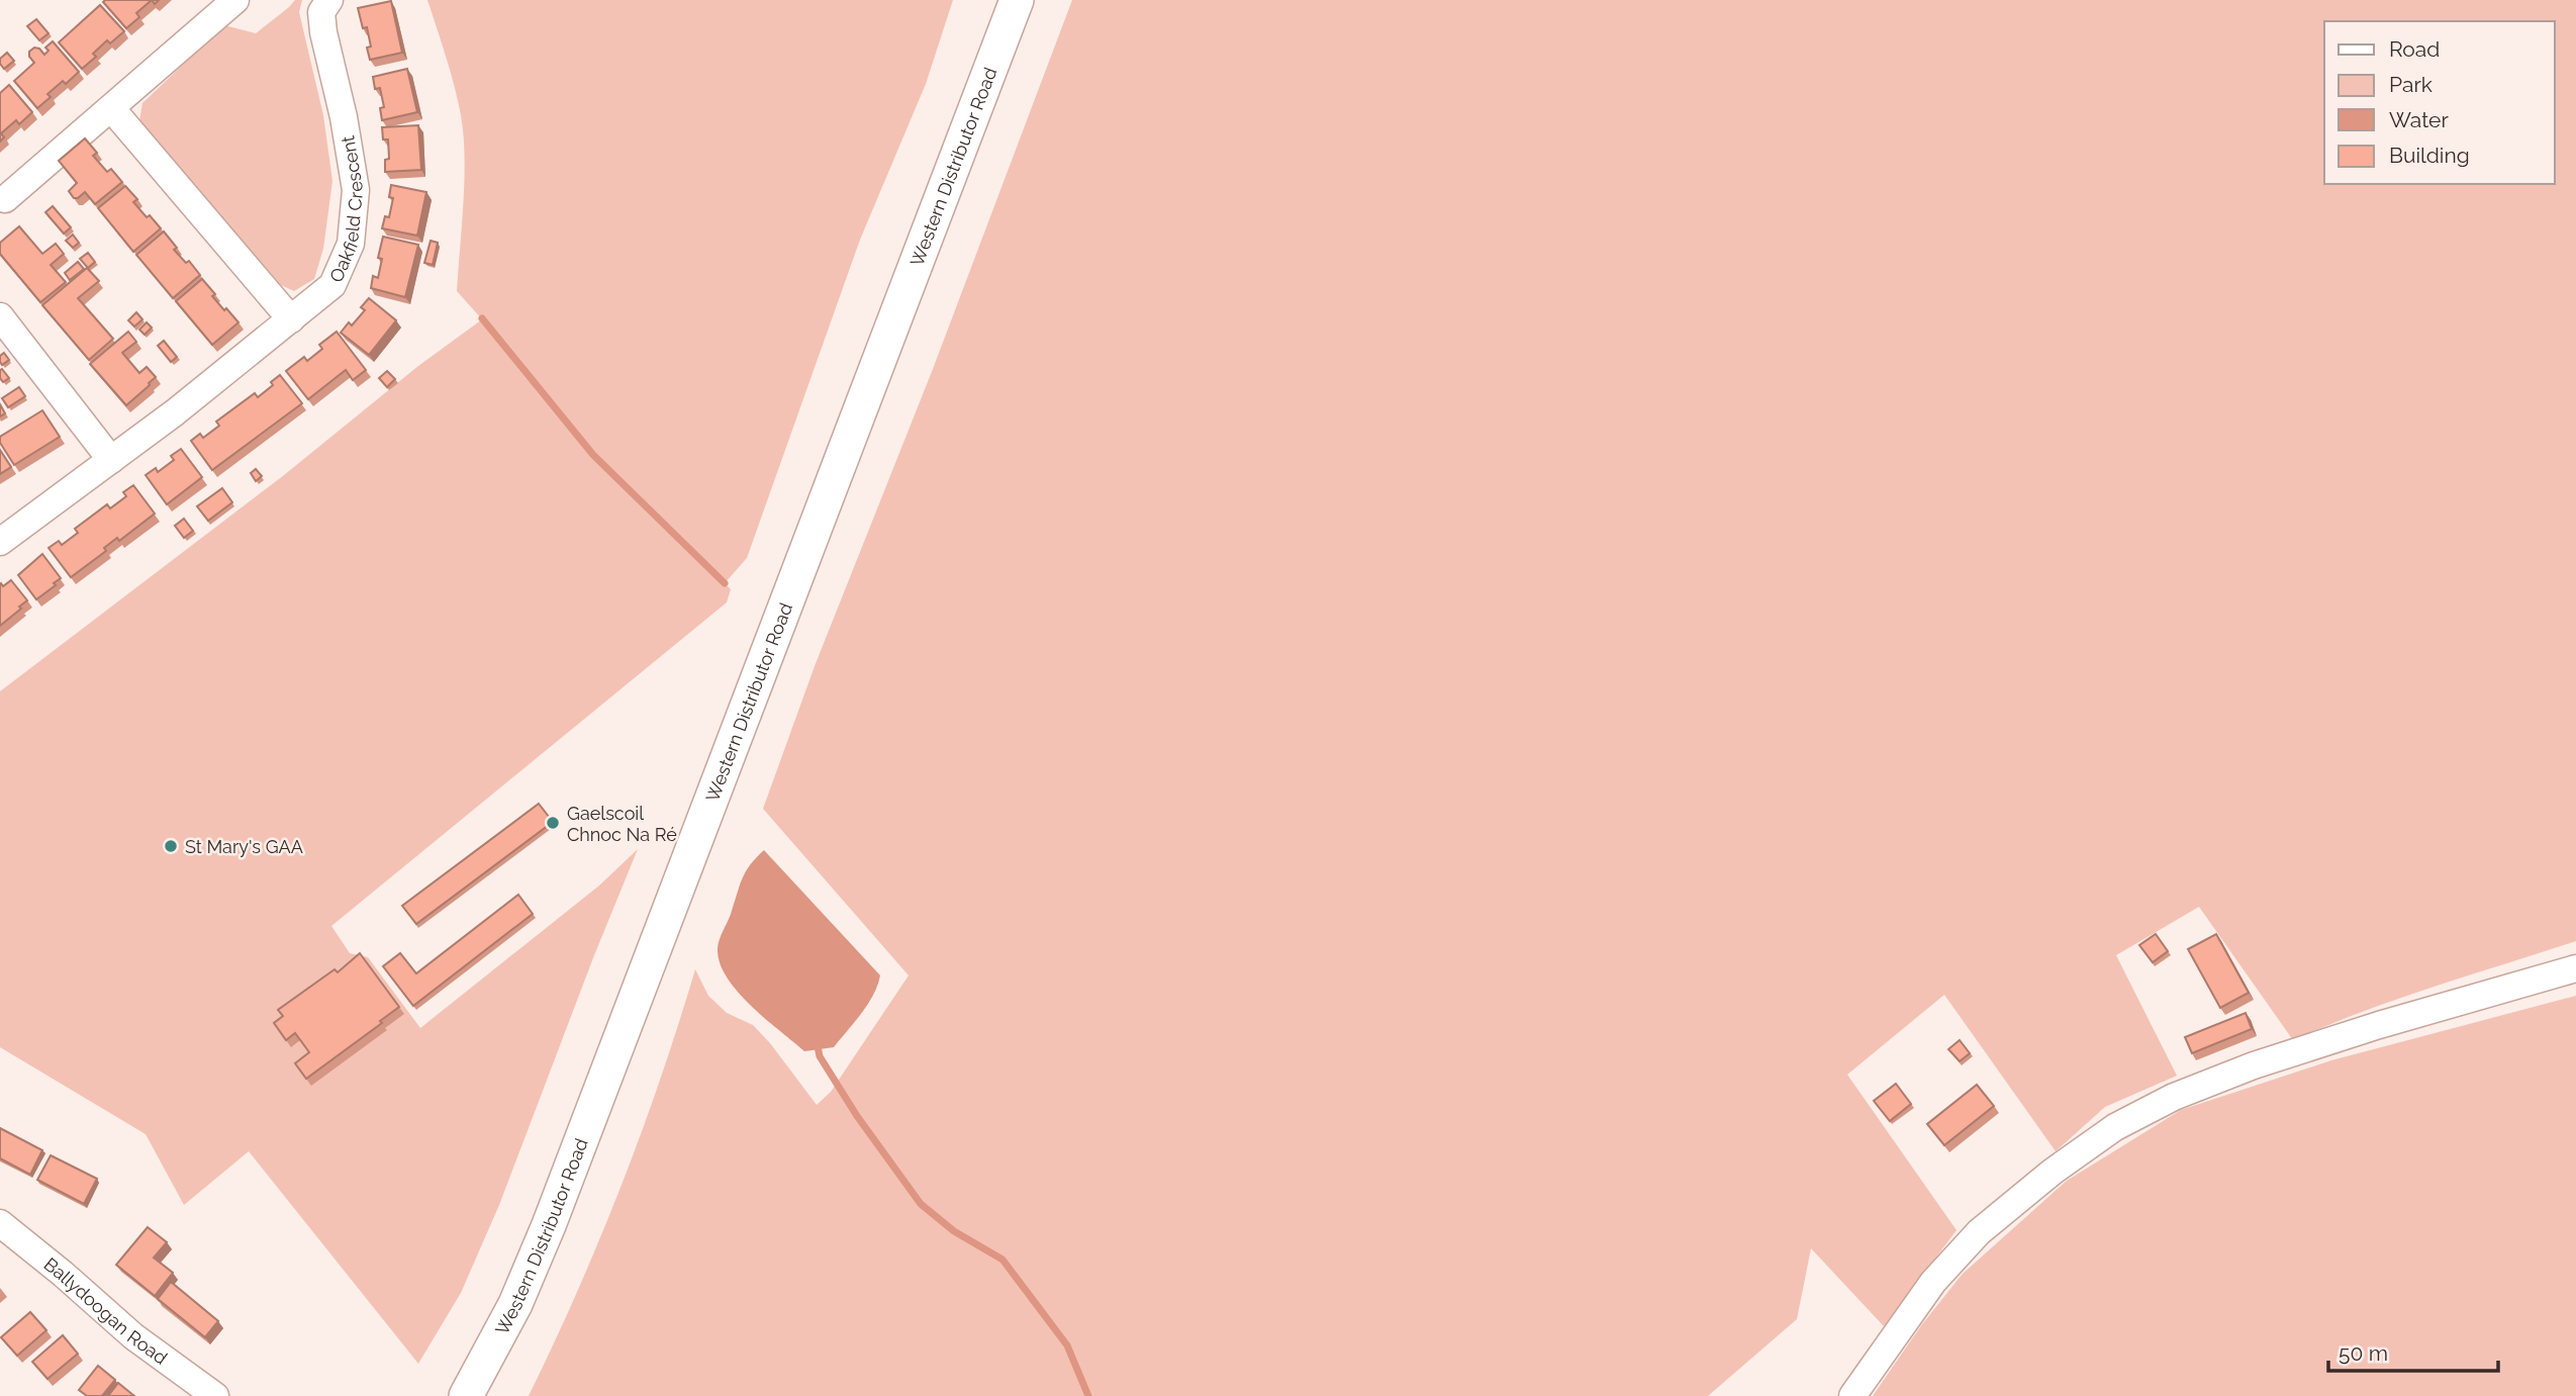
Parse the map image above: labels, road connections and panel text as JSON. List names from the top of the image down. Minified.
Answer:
{"streets":{"main road":["Western Distributor Road"],"street":["Oakfield Crescent","Ballydoogan Road"]},"places":["Gaelscoil Chnoc Na Ré","St Mary's GAA"],"legend":["Road","Park","Water","Building"],"scale_bar":"50 m"}
